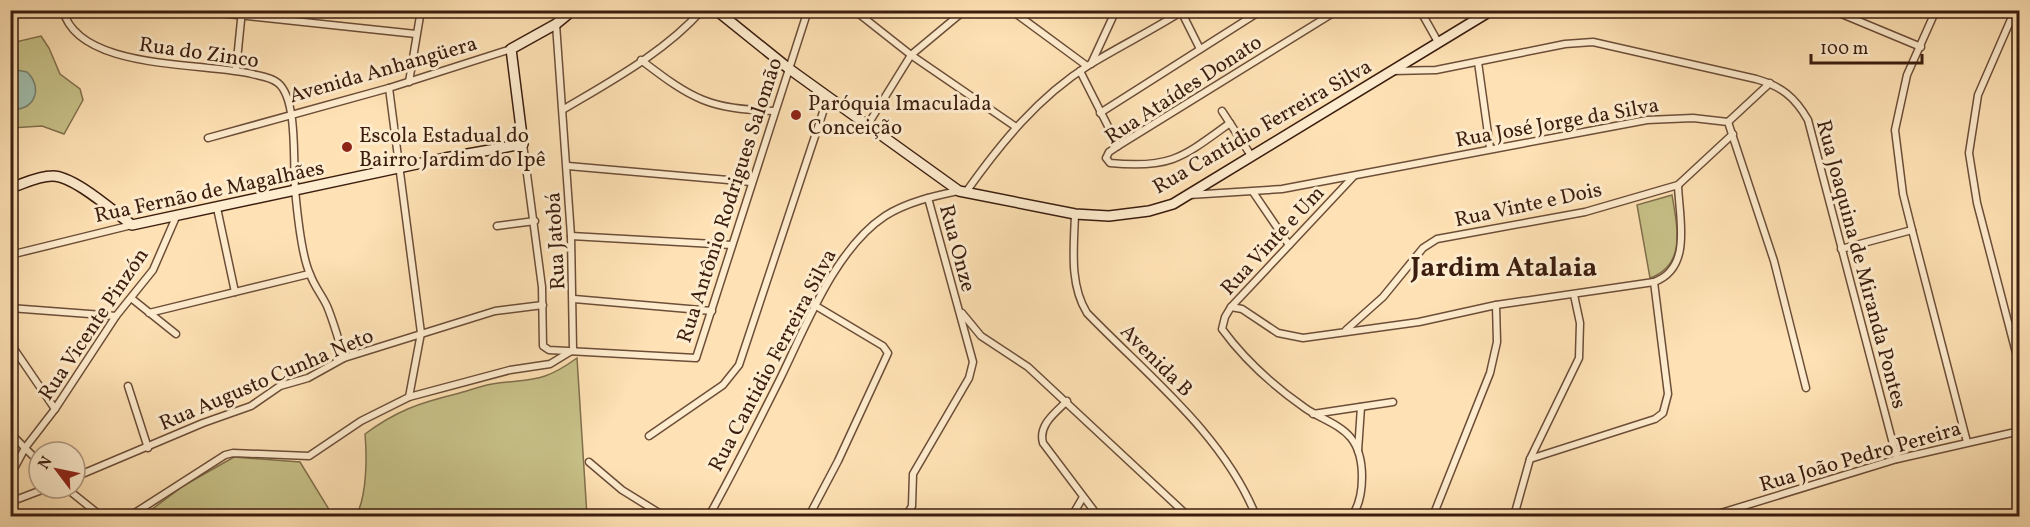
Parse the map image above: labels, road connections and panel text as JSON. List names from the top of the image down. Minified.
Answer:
{"streets":{"street":["Rua do Zinco","Avenida Anhangüera","Rua Ataídes Donato","Rua José Jorge da Silva","Rua Cantidio Ferreira Silva","Rua Fernão de Magalhães","Rua Antônio Rodrigues Salomão","Rua Vinte e Dois","Rua Vinte e Um","Rua Jatobá","Rua Onze","Rua Joaquina de Miranda Pontes","Rua Vicente Pinzón","Avenida B","Rua Augusto Cunha Neto","Rua João Pedro Pereira"]},"crossings":[["Rua do Zinco","Avenida Anhangüera"],["Rua do Zinco","Rua Fernão de Magalhães"],["Rua do Zinco","Rua Augusto Cunha Neto"],["Avenida Anhangüera","Rua Jatobá"],["Rua José Jorge da Silva","Rua Cantidio Ferreira Silva"],["Rua José Jorge da Silva","Rua Vinte e Um"],["Rua Cantidio Ferreira Silva","Rua Onze"],["Rua Cantidio Ferreira Silva","Rua Joaquina de Miranda Pontes"],["Rua Cantidio Ferreira Silva","Avenida B"],["Rua Fernão de Magalhães","Rua Vicente Pinzón"],["Rua Antônio Rodrigues Salomão","Rua Jatobá"],["Rua Antônio Rodrigues Salomão","Rua Augusto Cunha Neto"],["Rua Joaquina de Miranda Pontes","Rua João Pedro Pereira"]],"districts":["Jardim Atalaia"],"places":["Paróquia Imaculada Conceição","Escola Estadual do Bairro Jardim do Ipê"],"scale_bar":"100 m","north":"top left"}
